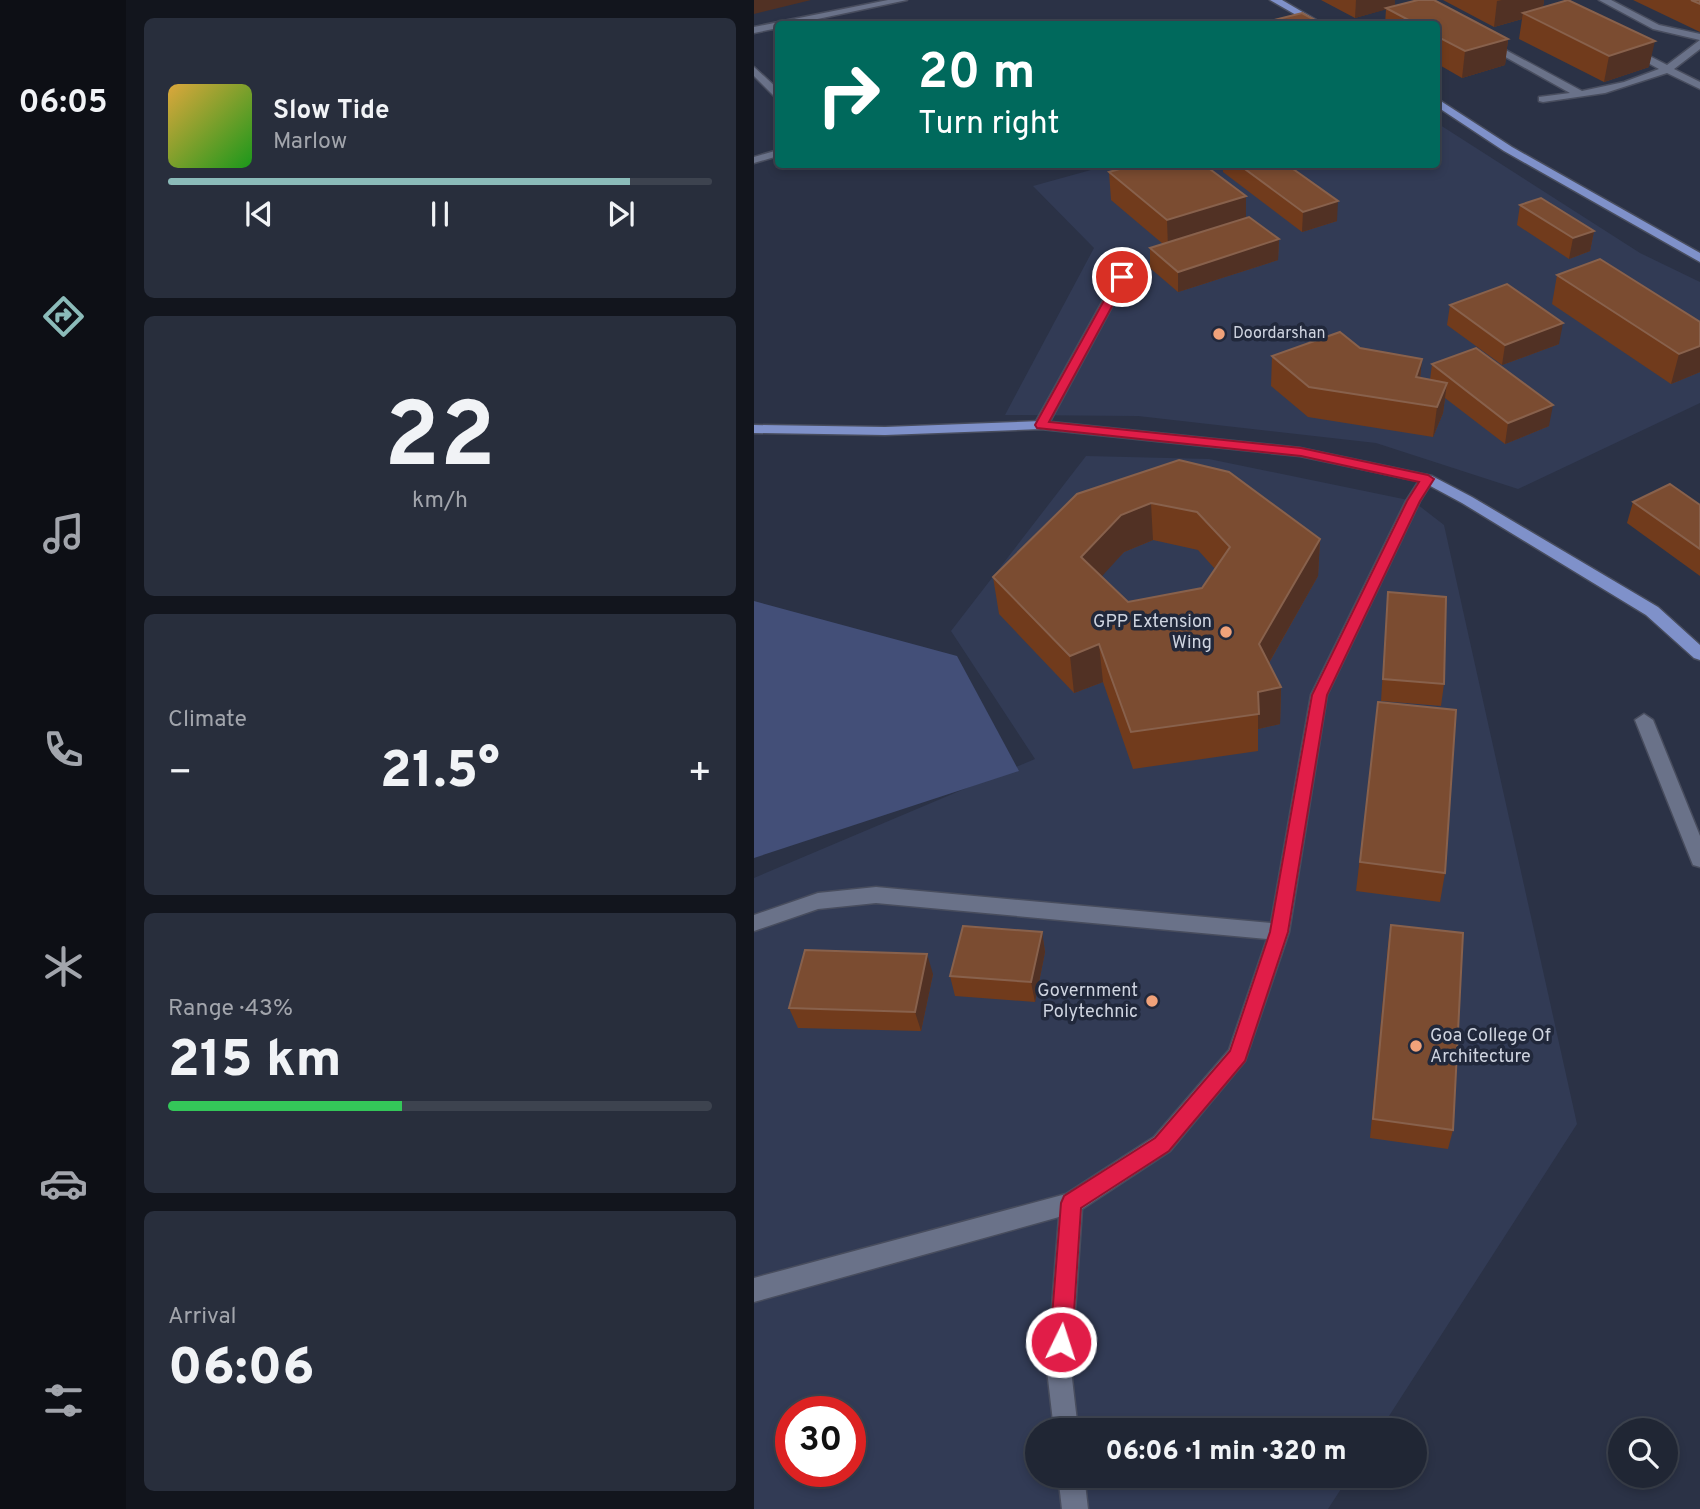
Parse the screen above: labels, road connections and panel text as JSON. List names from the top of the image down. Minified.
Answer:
{"places":["Doordarshan","GPP Extension Wing","Government Polytechnic","Goa College Of Architecture"],"page":{"tabs":"06:05","turn":["20 m","Turn right"],"song":["Slow Tide","Marlow"],"tile":[["22","km/h"],"Climate",["Range · 43%","215 km"],["Arrival","06:06"]],"heat":["−","21.5°","+"],"limit":"30","trip":"06:06 · 1 min · 320 m"}}
